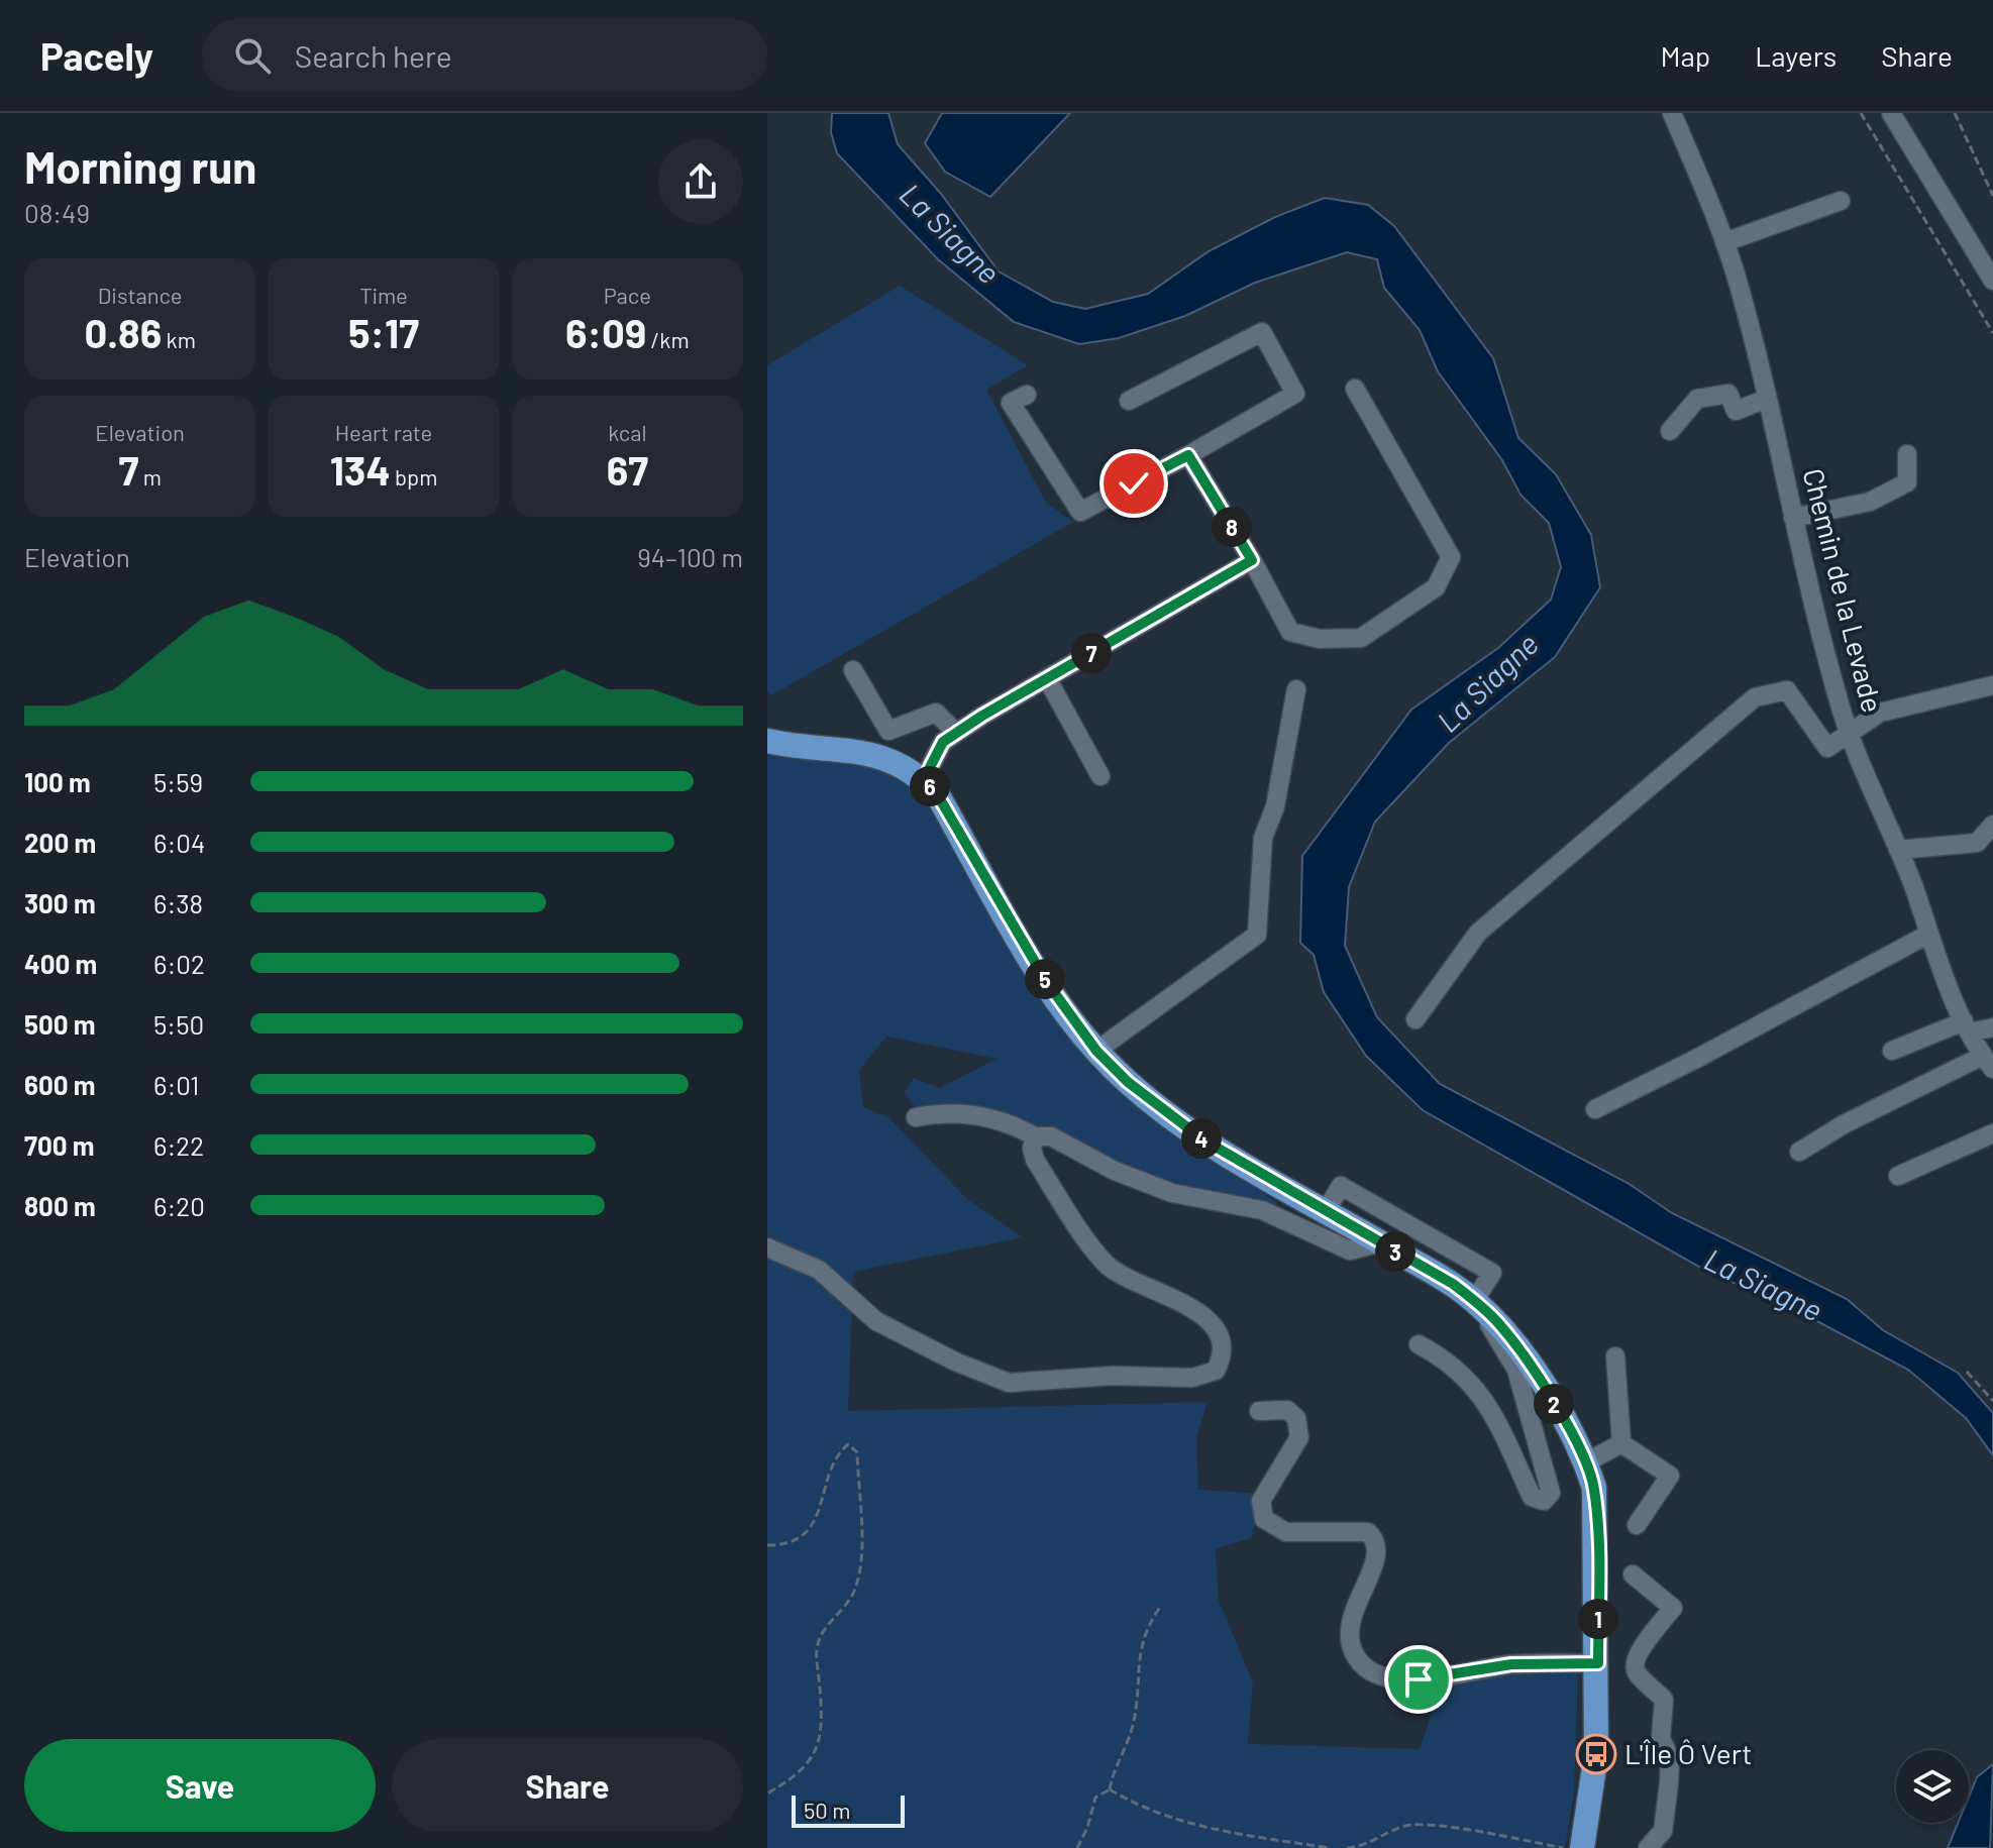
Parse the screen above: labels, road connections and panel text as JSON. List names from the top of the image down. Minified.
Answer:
{"streets":{"street":["Chemin de la Levade"]},"water":["La Siagne"],"places":{"bus stop":["L'Île Ô Vert"]},"scale_bar":"50 m","page":{"header":"Pacely","search":"Search here","nav":["Map","Layers","Share"],"heading":["Morning run","08:49"],"stats":[["Distance","0.86 km"],["Time","5:17"],["Pace","6:09 /km"],["Elevation","7 m"],["Heart rate","134 bpm"],["kcal","67"]],"pins":["8","7","6","5","4","3","2","1"],"chart":["Elevation","94–100 m"],"list":[{"name":"100 m","note":"5:59"},{"name":"200 m","note":"6:04"},{"name":"300 m","note":"6:38"},{"name":"400 m","note":"6:02"},{"name":"500 m","note":"5:50"},{"name":"600 m","note":"6:01"},{"name":"700 m","note":"6:22"},{"name":"800 m","note":"6:20"}],"buttons":["Save","Share"],"scale":"50 m"}}
